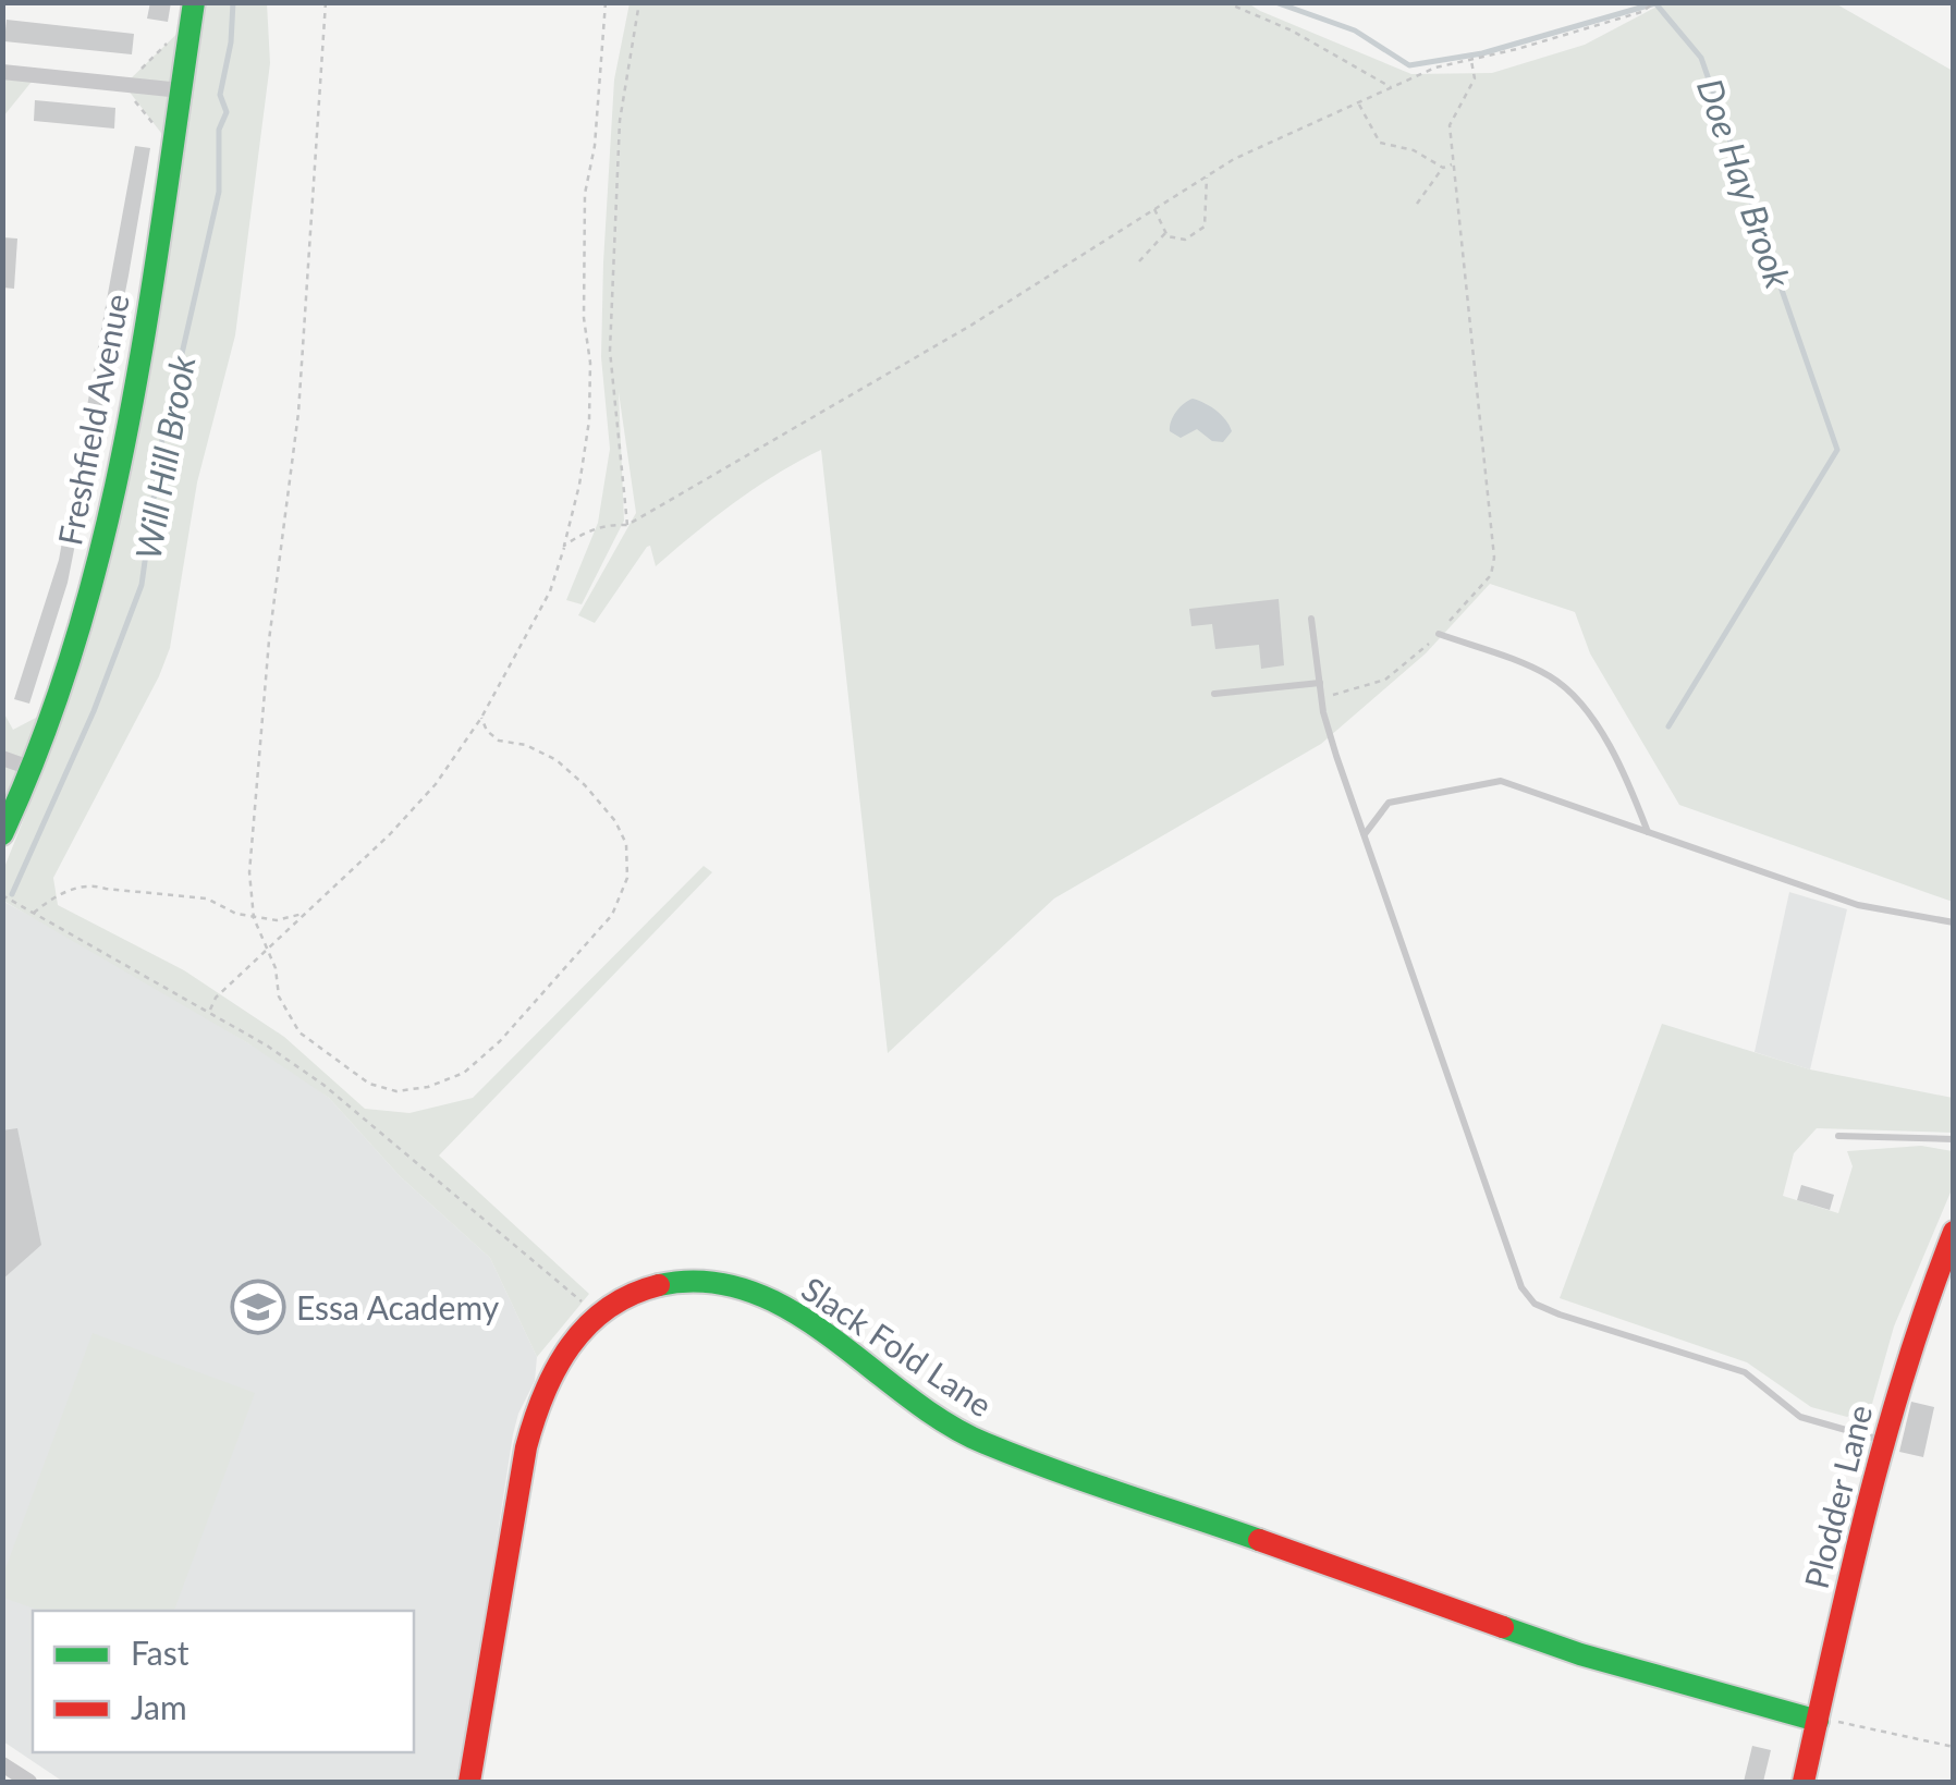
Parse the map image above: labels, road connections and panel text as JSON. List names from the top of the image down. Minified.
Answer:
{"streets":{"street":["Freshfield Avenue","Slack Fold Lane","Plodder Lane"]},"crossings":[["Slack Fold Lane","Plodder Lane"]],"water":["Doe Hay Brook","Will Hill Brook"],"places":{"school or university":["Essa Academy"]},"legend":["Fast","Jam"]}
